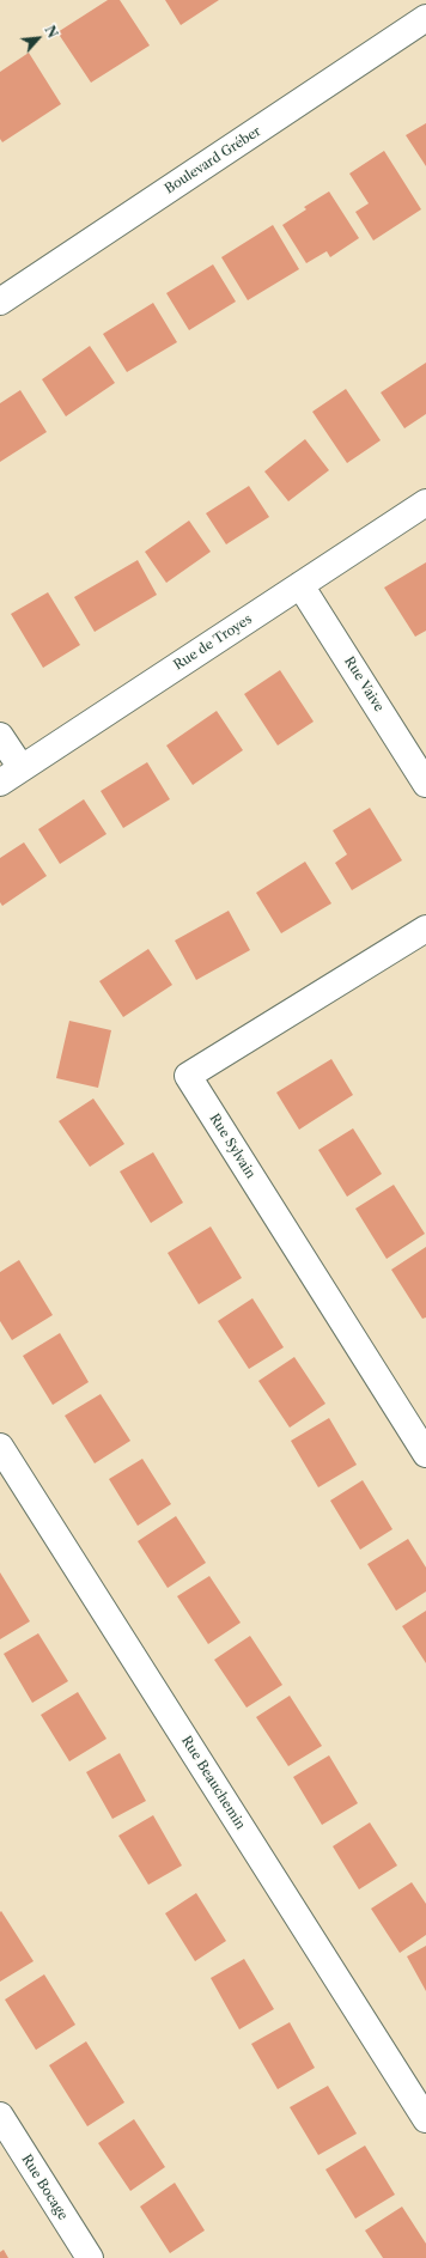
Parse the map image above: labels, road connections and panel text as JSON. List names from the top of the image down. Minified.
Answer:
{"streets":{"street":["Boulevard Gréber","Rue de Troyes","Rue Vaive","Rue Sylvain","Rue Beauchemin","Rue Bocage"]},"crossings":[["Rue de Troyes","Rue Vaive"]],"north":"top right"}
